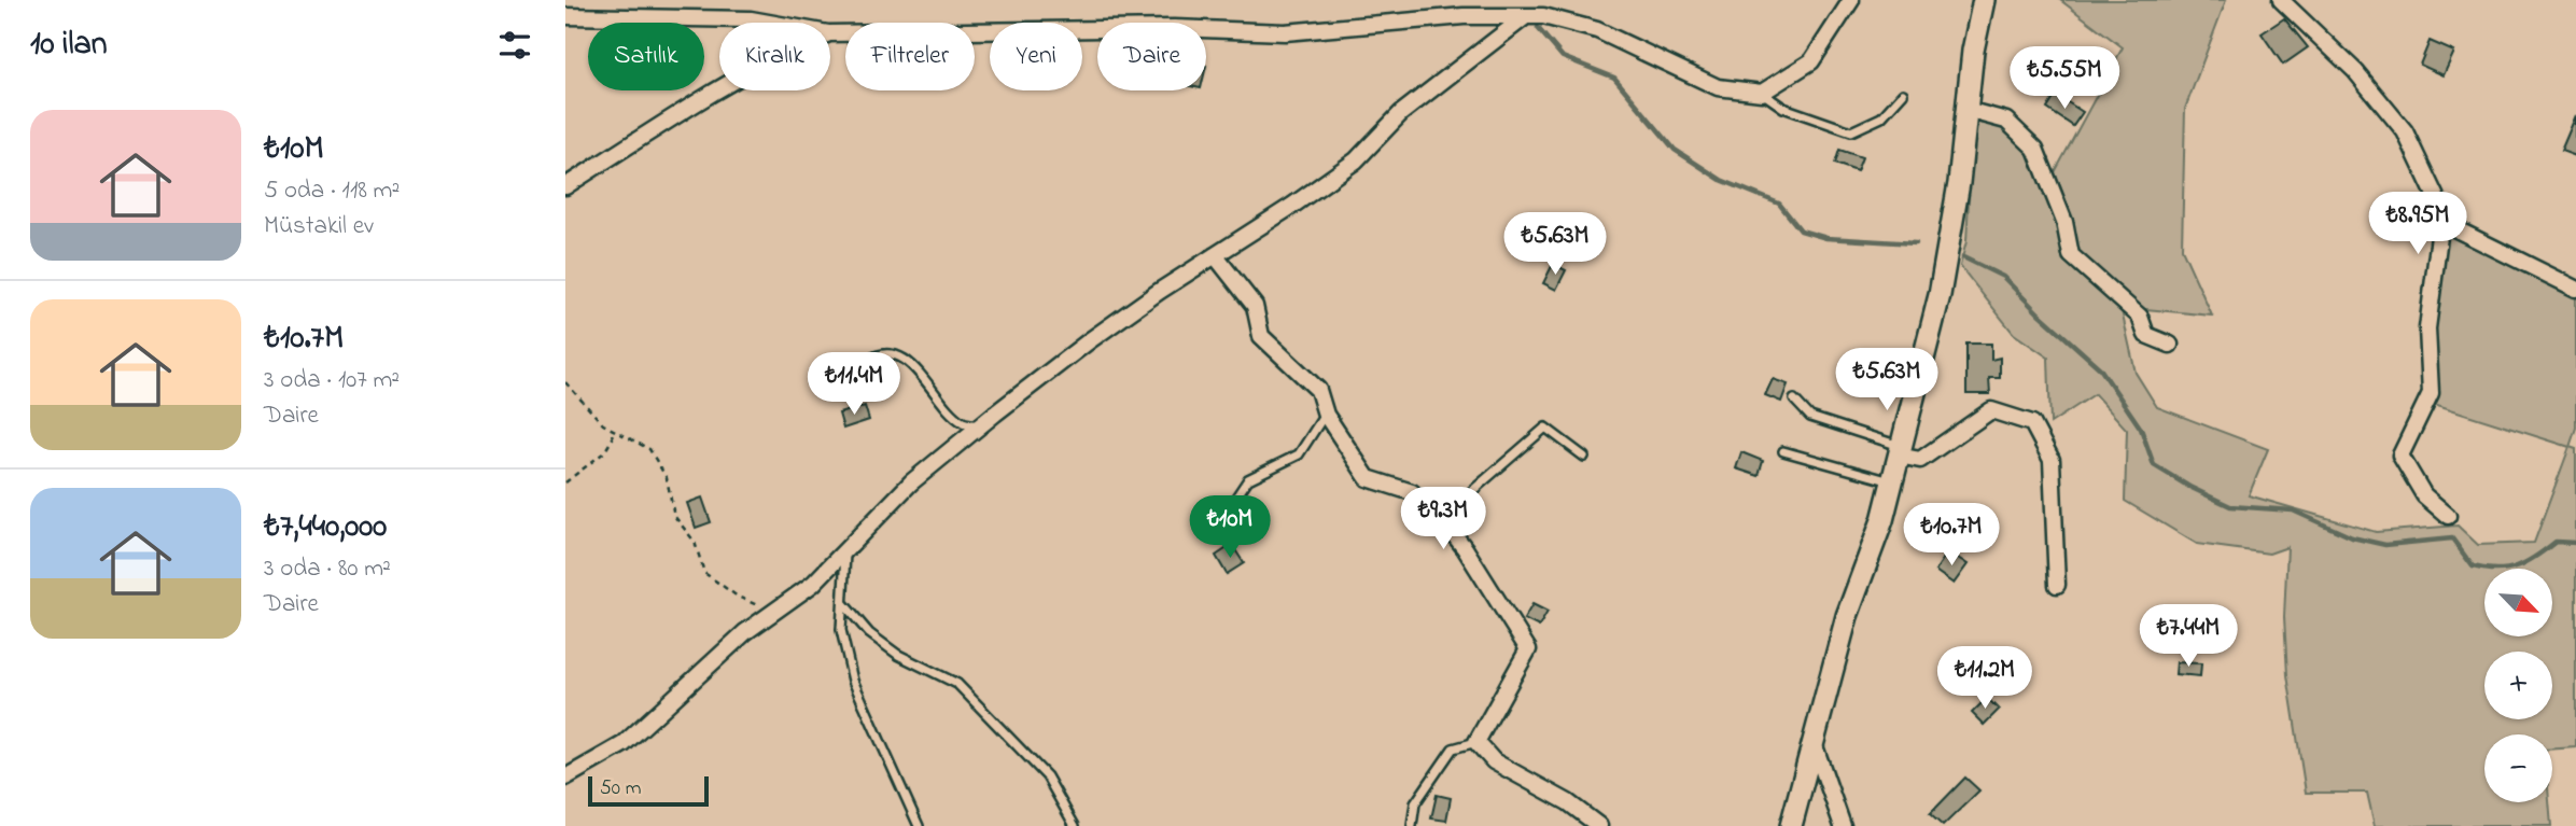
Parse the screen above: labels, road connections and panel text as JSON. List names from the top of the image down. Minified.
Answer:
{"scale_bar":"50 m","north":"bottom right","page":{"heading":"10 ilan","chip":["Satılık","Kiralık","Filtreler","Yeni","Daire"],"price":["₺5.55M","₺8.95M","₺5.63M","₺5.63M","₺11.4M","₺9.3M","₺10M","₺10.7M","₺7.44M","₺11.2M"],"list":[{"name":"₺10M","note":"5 oda · 118 m² · Müstakil ev"},{"name":"₺10.7M","note":"3 oda · 107 m² · Daire"},{"name":"₺7,440,000","note":"3 oda · 80 m² · Daire"}],"map_buttons":["+","−"],"scale":"50 m"}}
